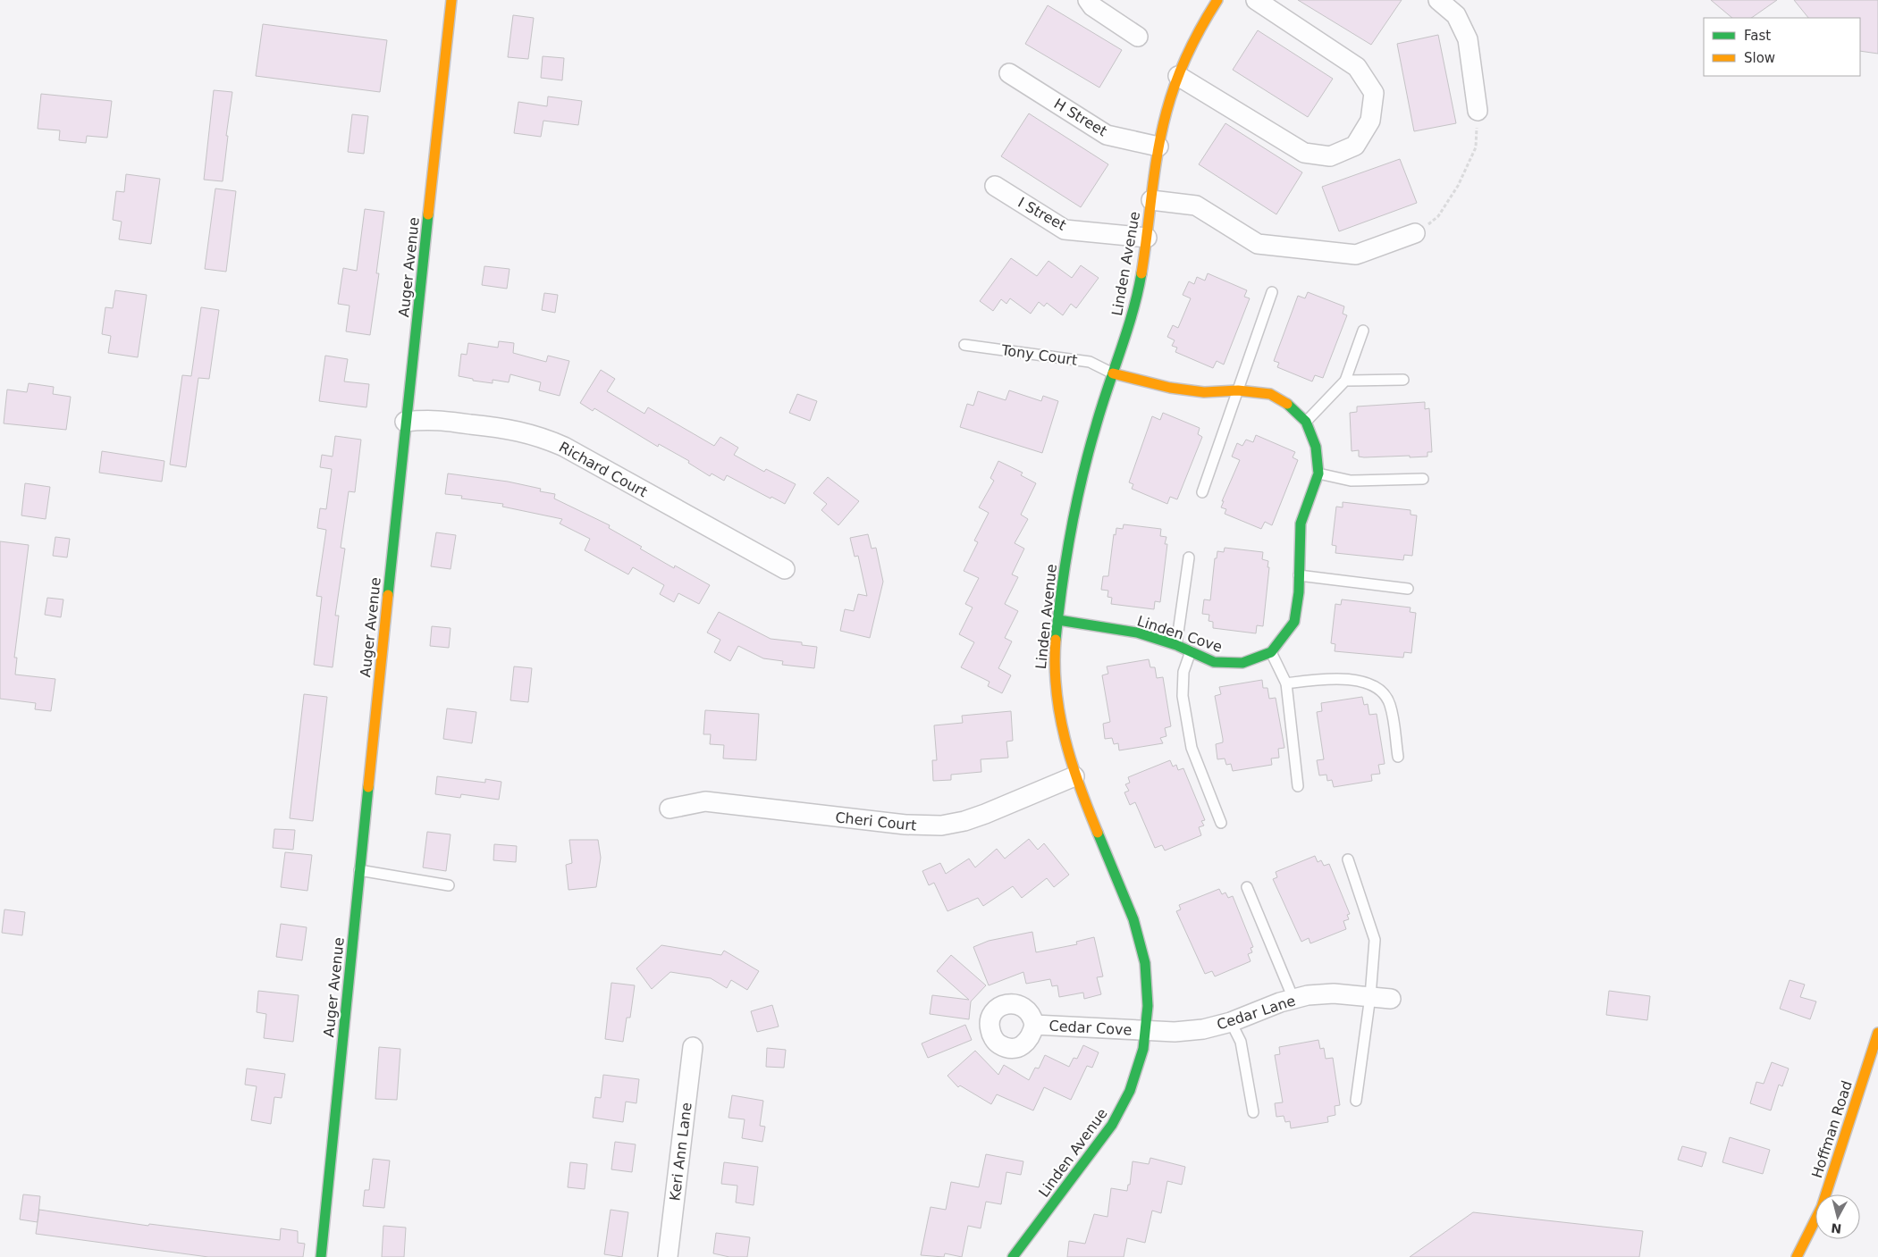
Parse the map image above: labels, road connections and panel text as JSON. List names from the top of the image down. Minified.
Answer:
{"streets":{"street":["H Street","I Street","Linden Avenue","Auger Avenue","Richard Court","Linden Cove","Cheri Court","Cedar Lane","Cedar Cove","Hoffman Road","Keri Ann Lane"],"lane":["Tony Court"]},"crossings":[["H Street","Linden Avenue"],["I Street","Linden Avenue"],["Linden Avenue","Tony Court"],["Linden Avenue","Linden Cove"],["Linden Avenue","Cheri Court"],["Linden Avenue","Cedar Lane"],["Linden Avenue","Cedar Cove"],["Auger Avenue","Richard Court"],["Cedar Lane","Cedar Cove"]],"legend":["Fast","Slow"],"north":"bottom"}
